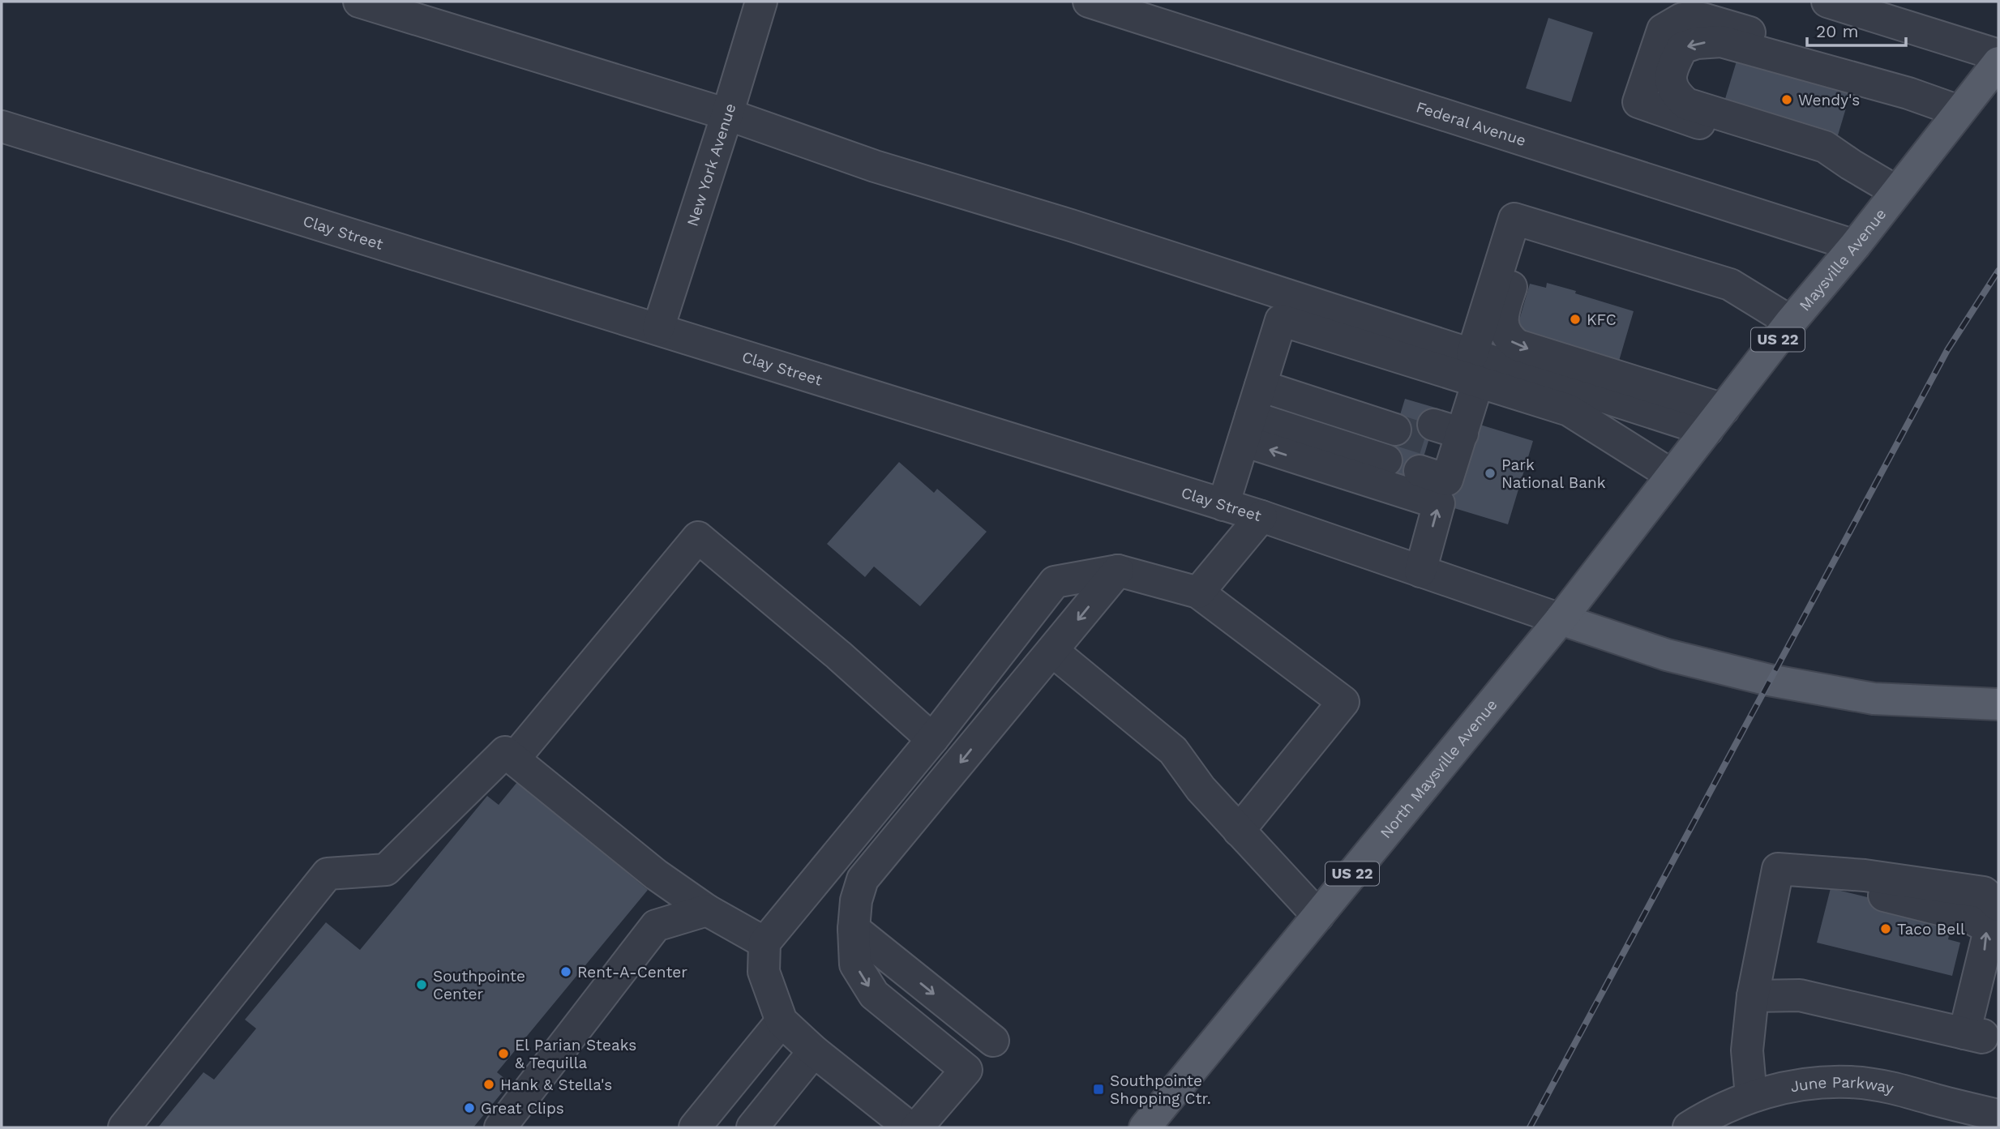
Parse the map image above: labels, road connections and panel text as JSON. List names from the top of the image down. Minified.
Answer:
{"streets":{"main road":["Maysville Avenue","US 22","North Maysville Avenue"],"street":["Federal Avenue","New York Avenue","Clay Street","June Parkway"]},"crossings":[["Federal Avenue","Maysville Avenue"],["New York Avenue","Clay Street"],["Clay Street","Maysville Avenue"],["Clay Street","North Maysville Avenue"],["Maysville Avenue","North Maysville Avenue"]],"places":{"other":["Wendy's","KFC","Park National Bank","Taco Bell","Rent-A-Center","Southpointe Center","El Parian Steaks & Tequilla","Hank & Stella's","Great Clips"],"transit":["Southpointe Shopping Ctr."]},"scale_bar":"20 m"}
